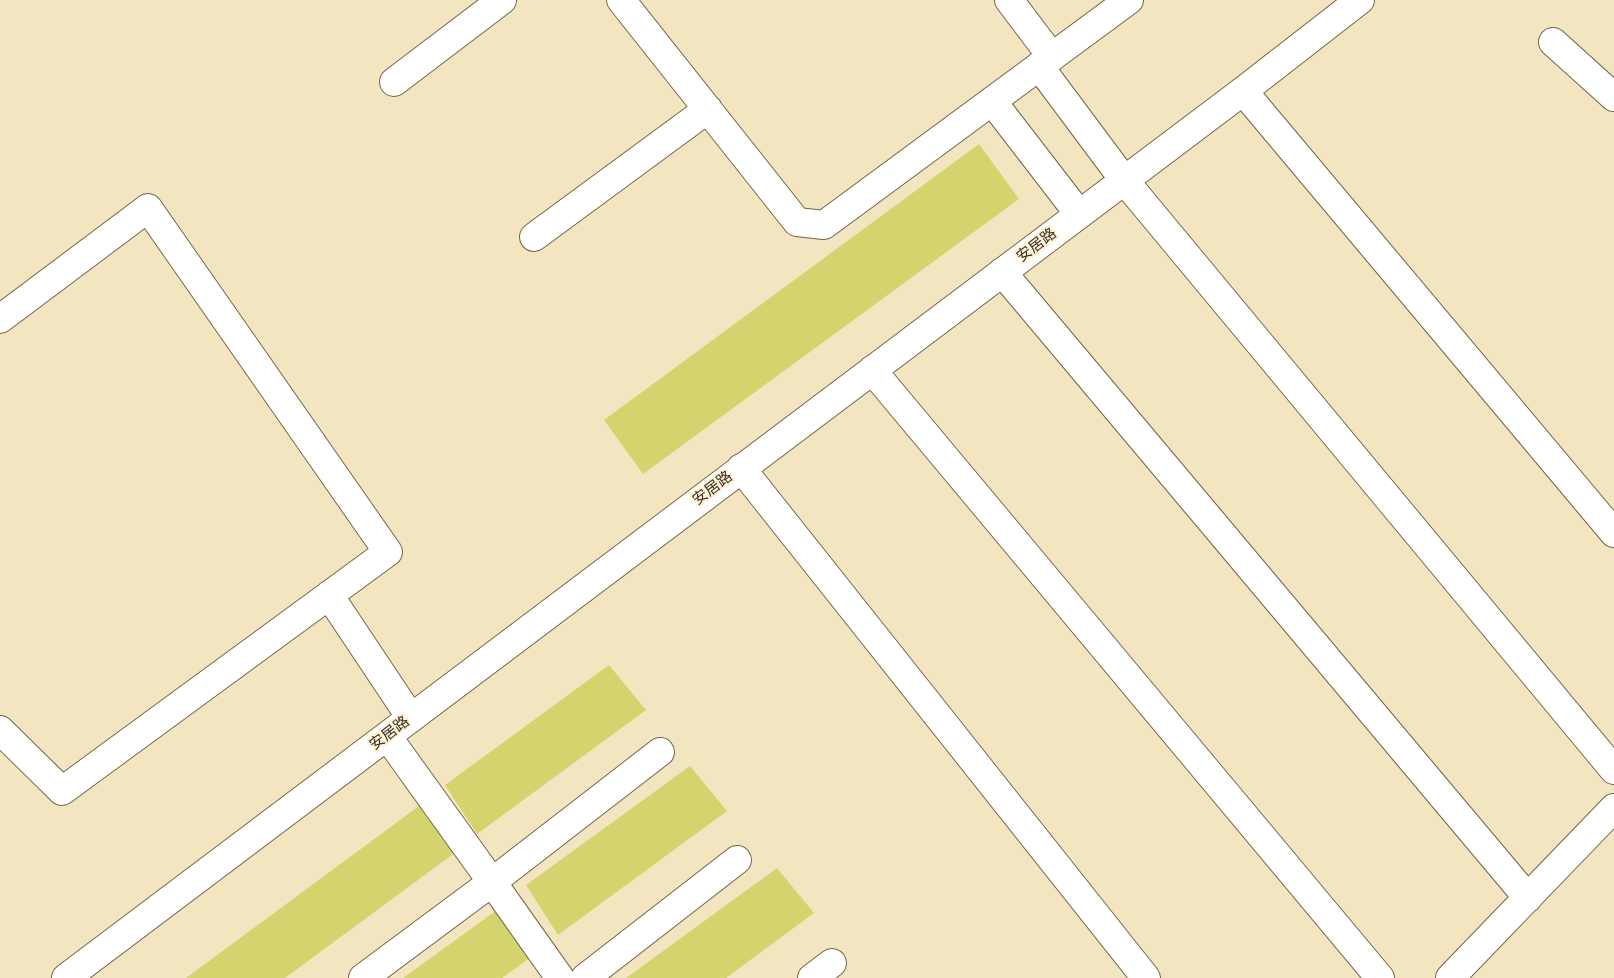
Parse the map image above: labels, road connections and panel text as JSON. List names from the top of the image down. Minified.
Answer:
{"streets":{"street":["安居路"]}}
